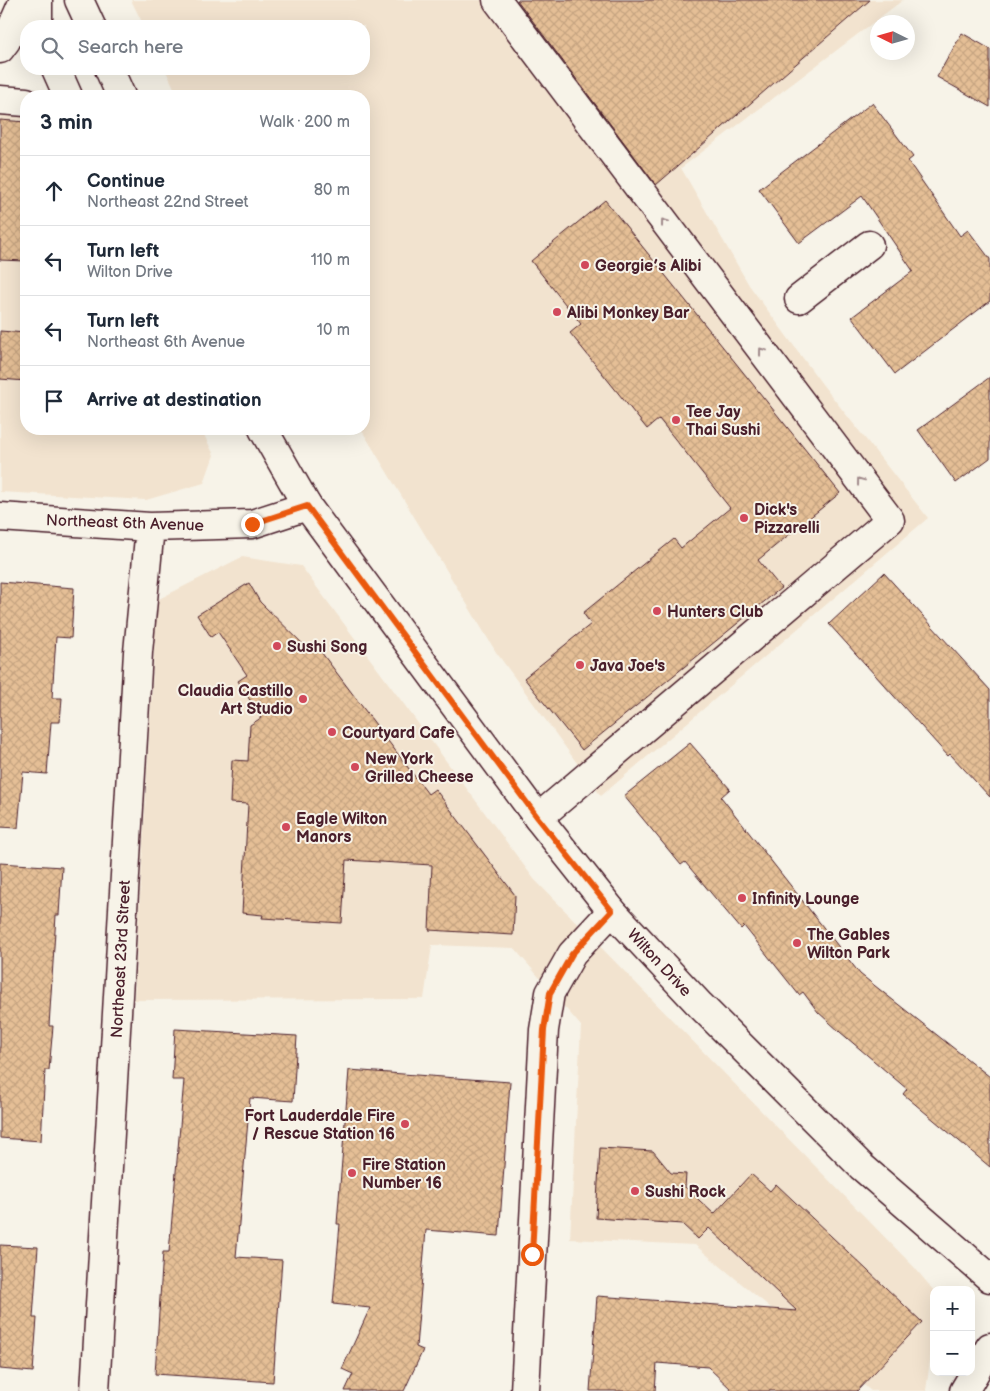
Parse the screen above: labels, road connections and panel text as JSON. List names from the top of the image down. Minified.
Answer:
{"streets":{"street":["Northeast 6th Avenue","Northeast 23rd Street","Wilton Drive"]},"crossings":[["Northeast 6th Avenue","Northeast 23rd Street"],["Northeast 6th Avenue","Wilton Drive"]],"places":["Georgie’s Alibi","Alibi Monkey Bar","Tee Jay Thai Sushi","Dick's Pizzarelli","Hunters Club","Sushi Song","Java Joe's","Claudia Castillo Art Studio","Courtyard Cafe","New York Grilled Cheese","Eagle Wilton Manors","Infinity Lounge","The Gables Wilton Park","Fort Lauderdale Fire / Rescue Station 16","Fire Station Number 16","Sushi Rock"],"north":"left","page":{"search":"Search here","heading":["3 min","Walk · 200 m"],"list":[["Continue","Northeast 22nd Street","80 m"],["Turn left","Wilton Drive","110 m"],["Turn left","Northeast 6th Avenue","10 m"],"Arrive at destination"],"map_buttons":["+","−"]}}
